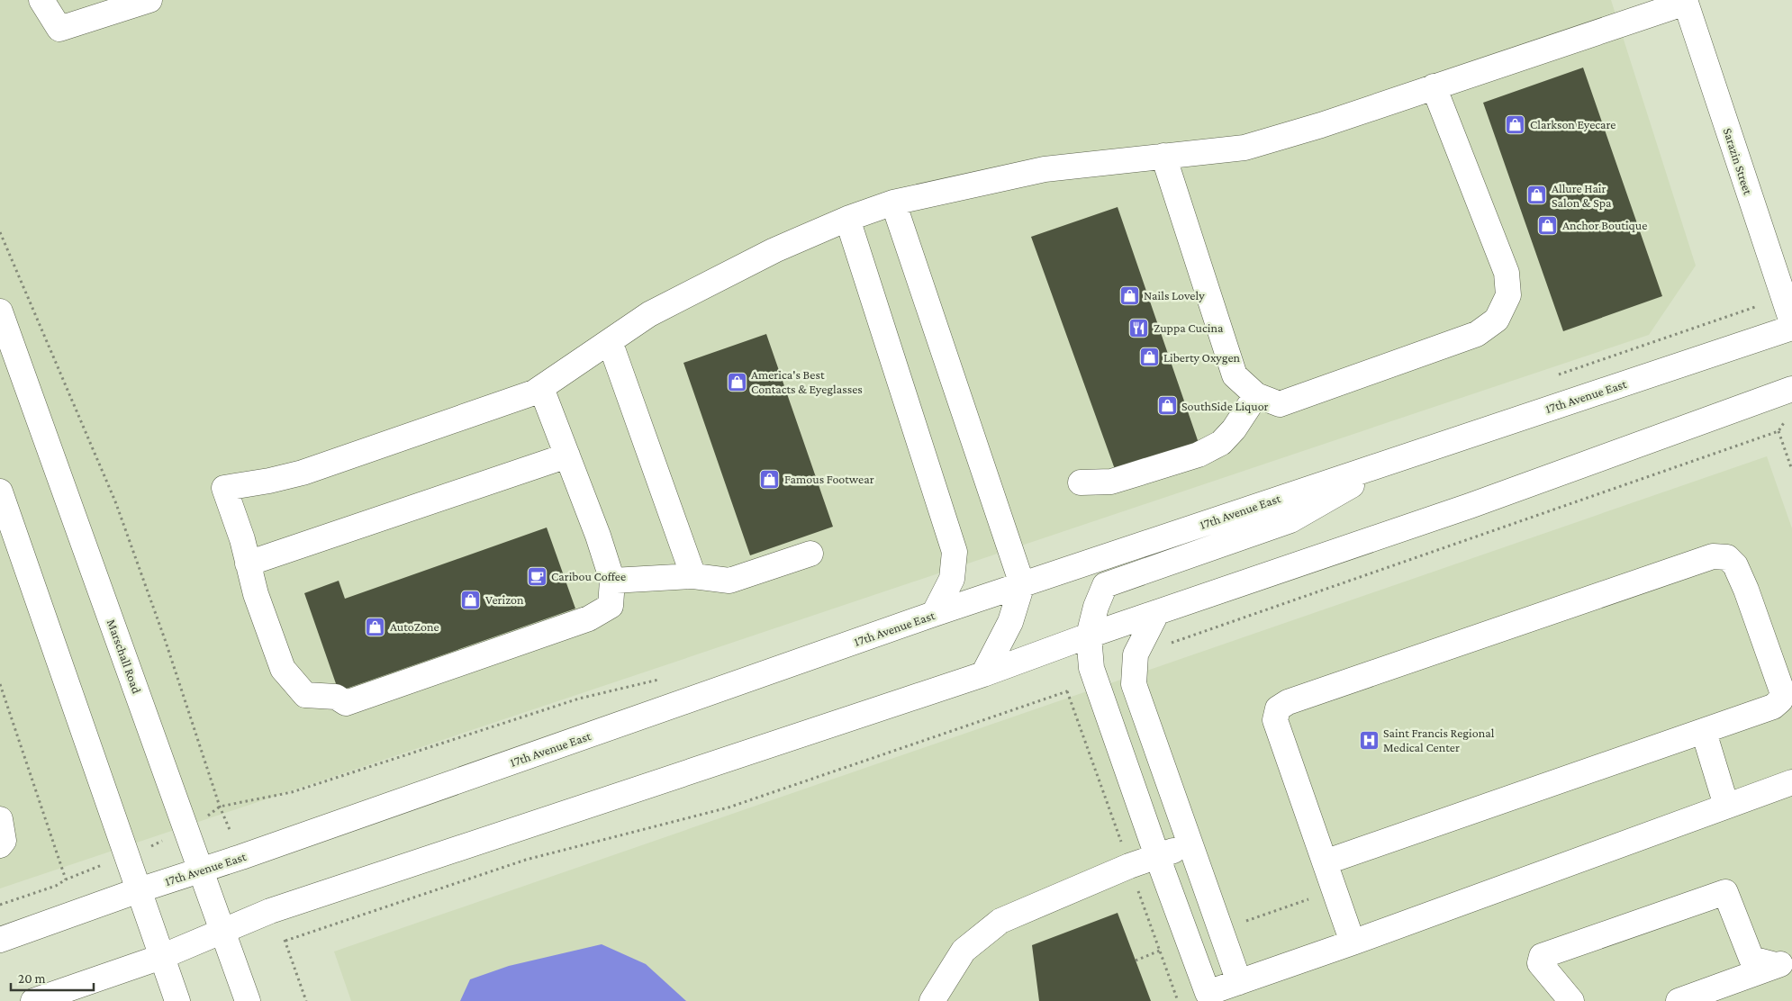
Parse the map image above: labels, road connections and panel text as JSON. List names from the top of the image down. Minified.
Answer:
{"streets":{"main road":["Sarazin Street","17th Avenue East","Marschall Road"]},"crossings":[["17th Avenue East","Marschall Road"]],"places":{"shop":["Clarkson Eyecare","Allure Hair Salon & Spa","Anchor Boutique","Nails Lovely","Liberty Oxygen","America's Best Contacts & Eyeglasses","SouthSide Liquor","Famous Footwear","Verizon","AutoZone"],"restaurant":["Zuppa Cucina"],"cafe":["Caribou Coffee"],"hospital":["Saint Francis Regional Medical Center"]},"scale_bar":"20 m"}
